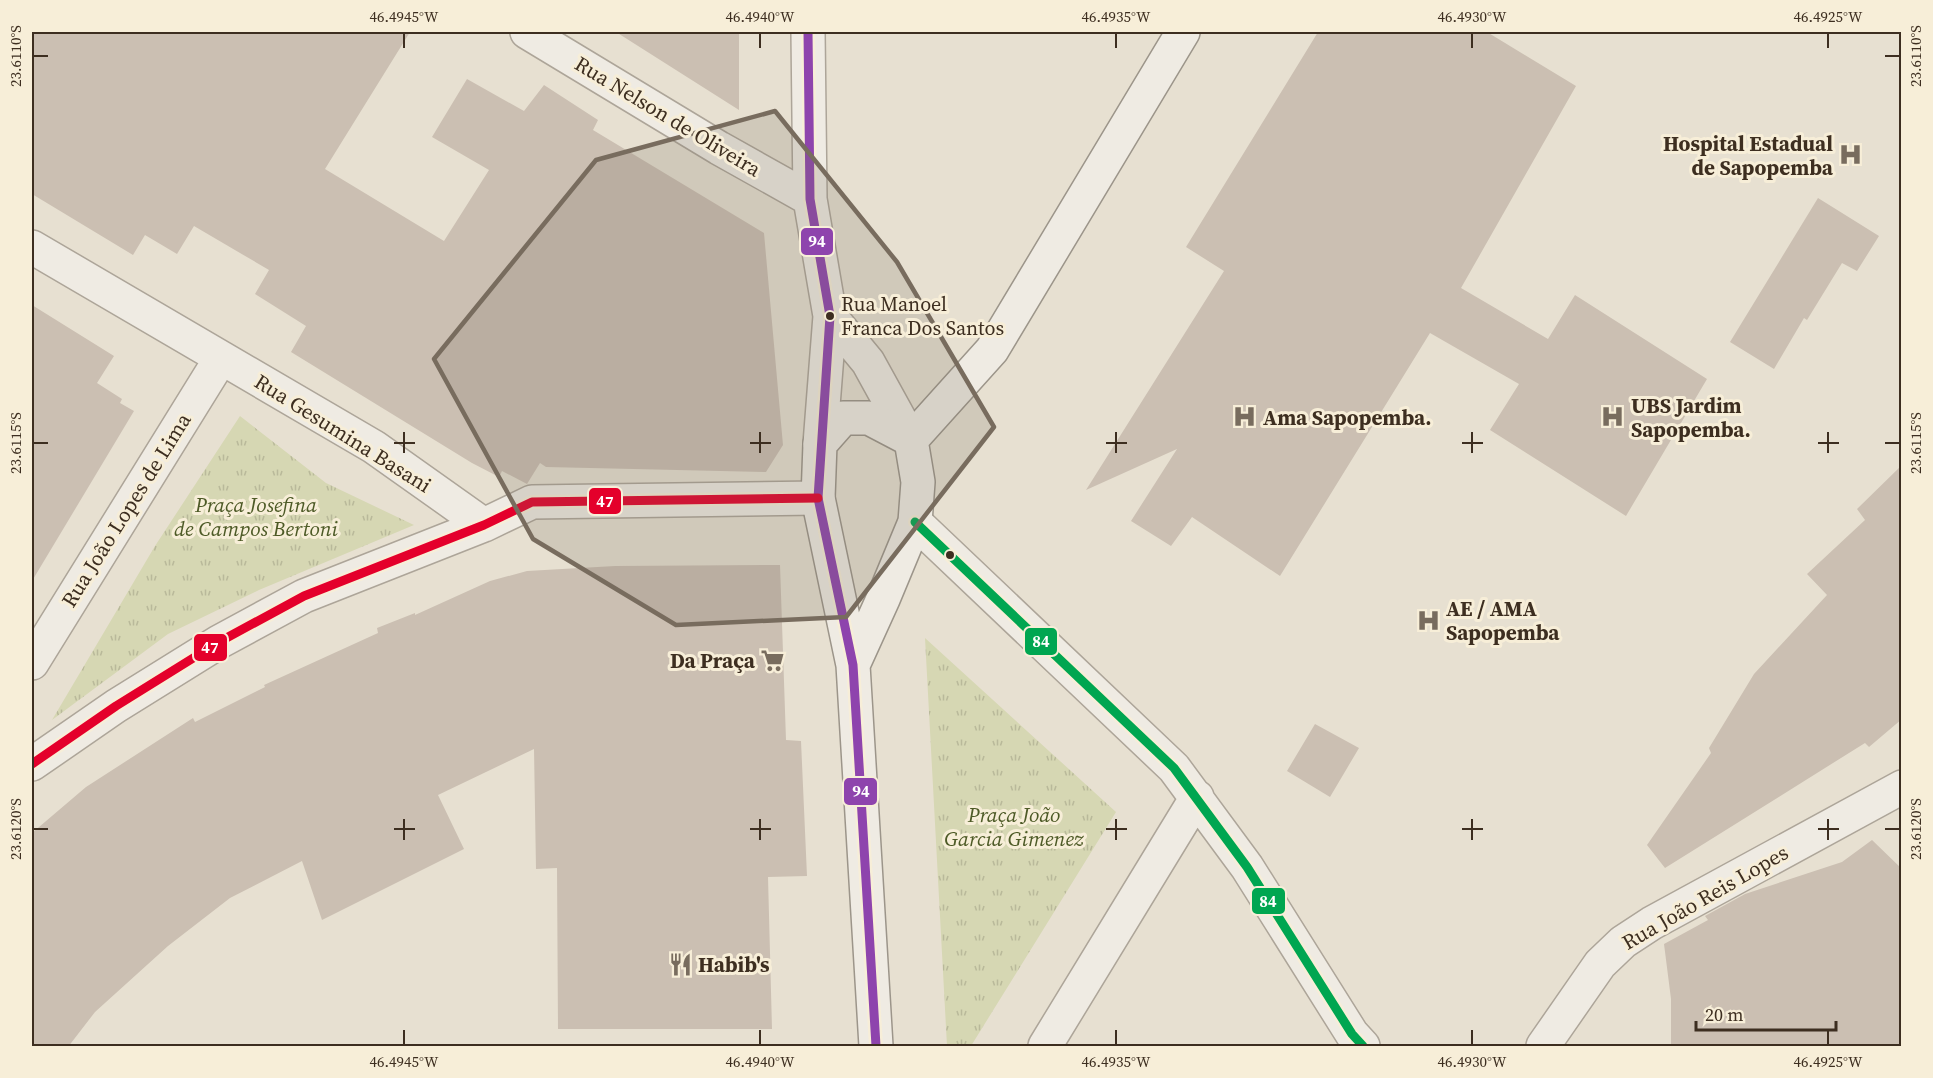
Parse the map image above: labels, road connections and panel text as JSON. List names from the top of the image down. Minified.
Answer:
{"streets":{"street":["Rua Nelson de Oliveira","Rua Gesumina Basani","Rua João Lopes de Lima","Rua João Reis Lopes"]},"crossings":[["Rua Gesumina Basani","Rua João Lopes de Lima"]],"parks":["Praça Josefina de Campos Bertoni","Praça João Garcia Gimenez"],"places":{"hospital":["Hospital Estadual de Sapopemba","Ama Sapopemba.","UBS Jardim Sapopemba.","AE / AMA Sapopemba"],"other":["Rua Manoel Franca Dos Santos"],"supermarket":["Da Praça"],"restaurant":["Habib's"]},"lines":["transit line 94","transit line 47","transit line 84"],"scale_bar":"20 m","coordinates":["46.4945°W","46.4940°W","46.4935°W","46.4930°W","46.4925°W","23.6110°S","23.6115°S","23.6120°S"]}
